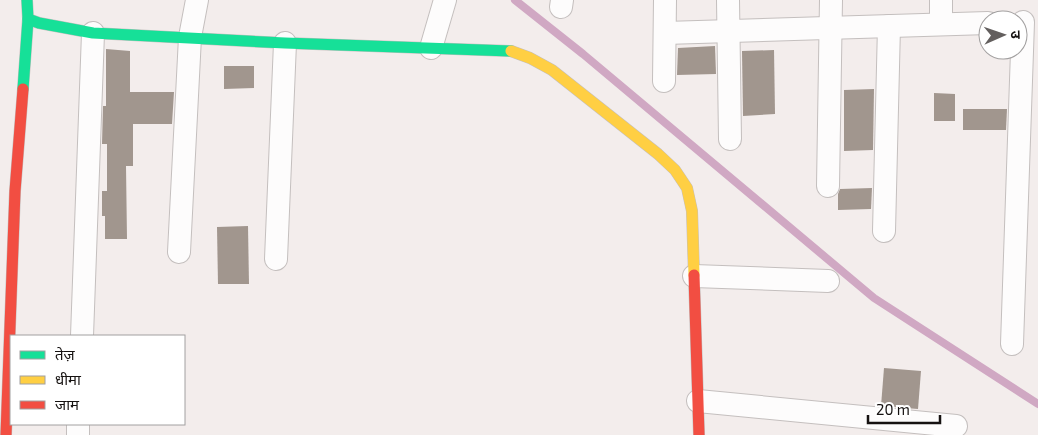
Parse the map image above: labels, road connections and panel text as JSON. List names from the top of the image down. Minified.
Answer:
{"legend":["तेज़","धीमा","जाम"],"scale_bar":"20 m","north":"right"}
